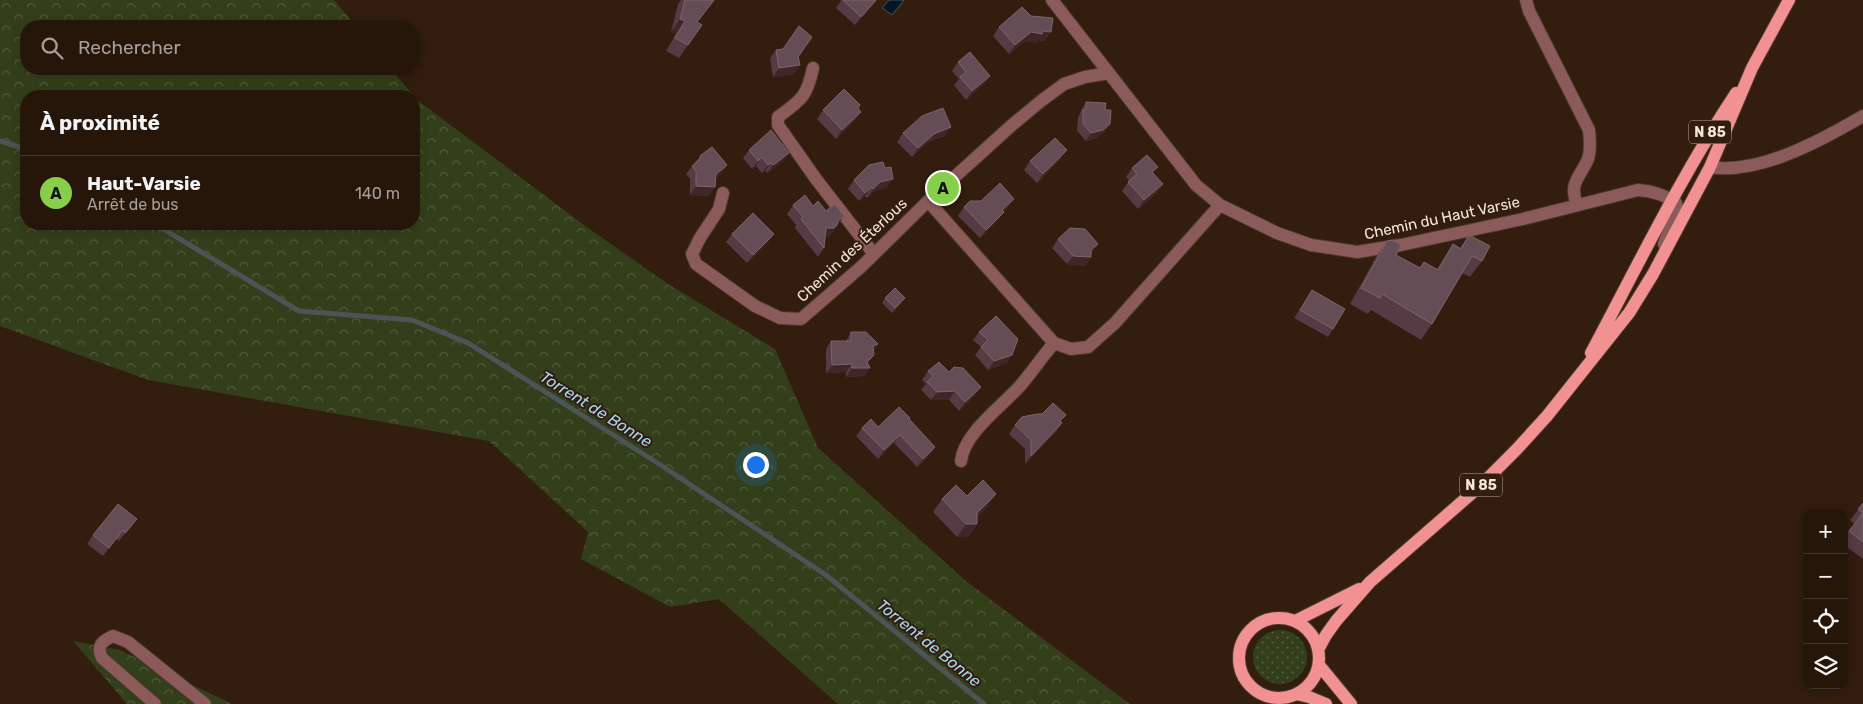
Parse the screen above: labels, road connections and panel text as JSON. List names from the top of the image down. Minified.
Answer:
{"streets":{"main road":["N 85"],"street":["Chemin du Haut Varsie","Chemin des Éterlous"]},"crossings":[["N 85","Chemin du Haut Varsie"],["Chemin du Haut Varsie","Chemin des Éterlous"]],"water":["Torrent de Bonne"],"page":{"search":"Rechercher","heading":"À proximité","list":[{"mark":"A","name":"Haut-Varsie","note":"Arrêt de bus","value":"140 m"}],"pins":"A","map_buttons":["+","−"]}}
